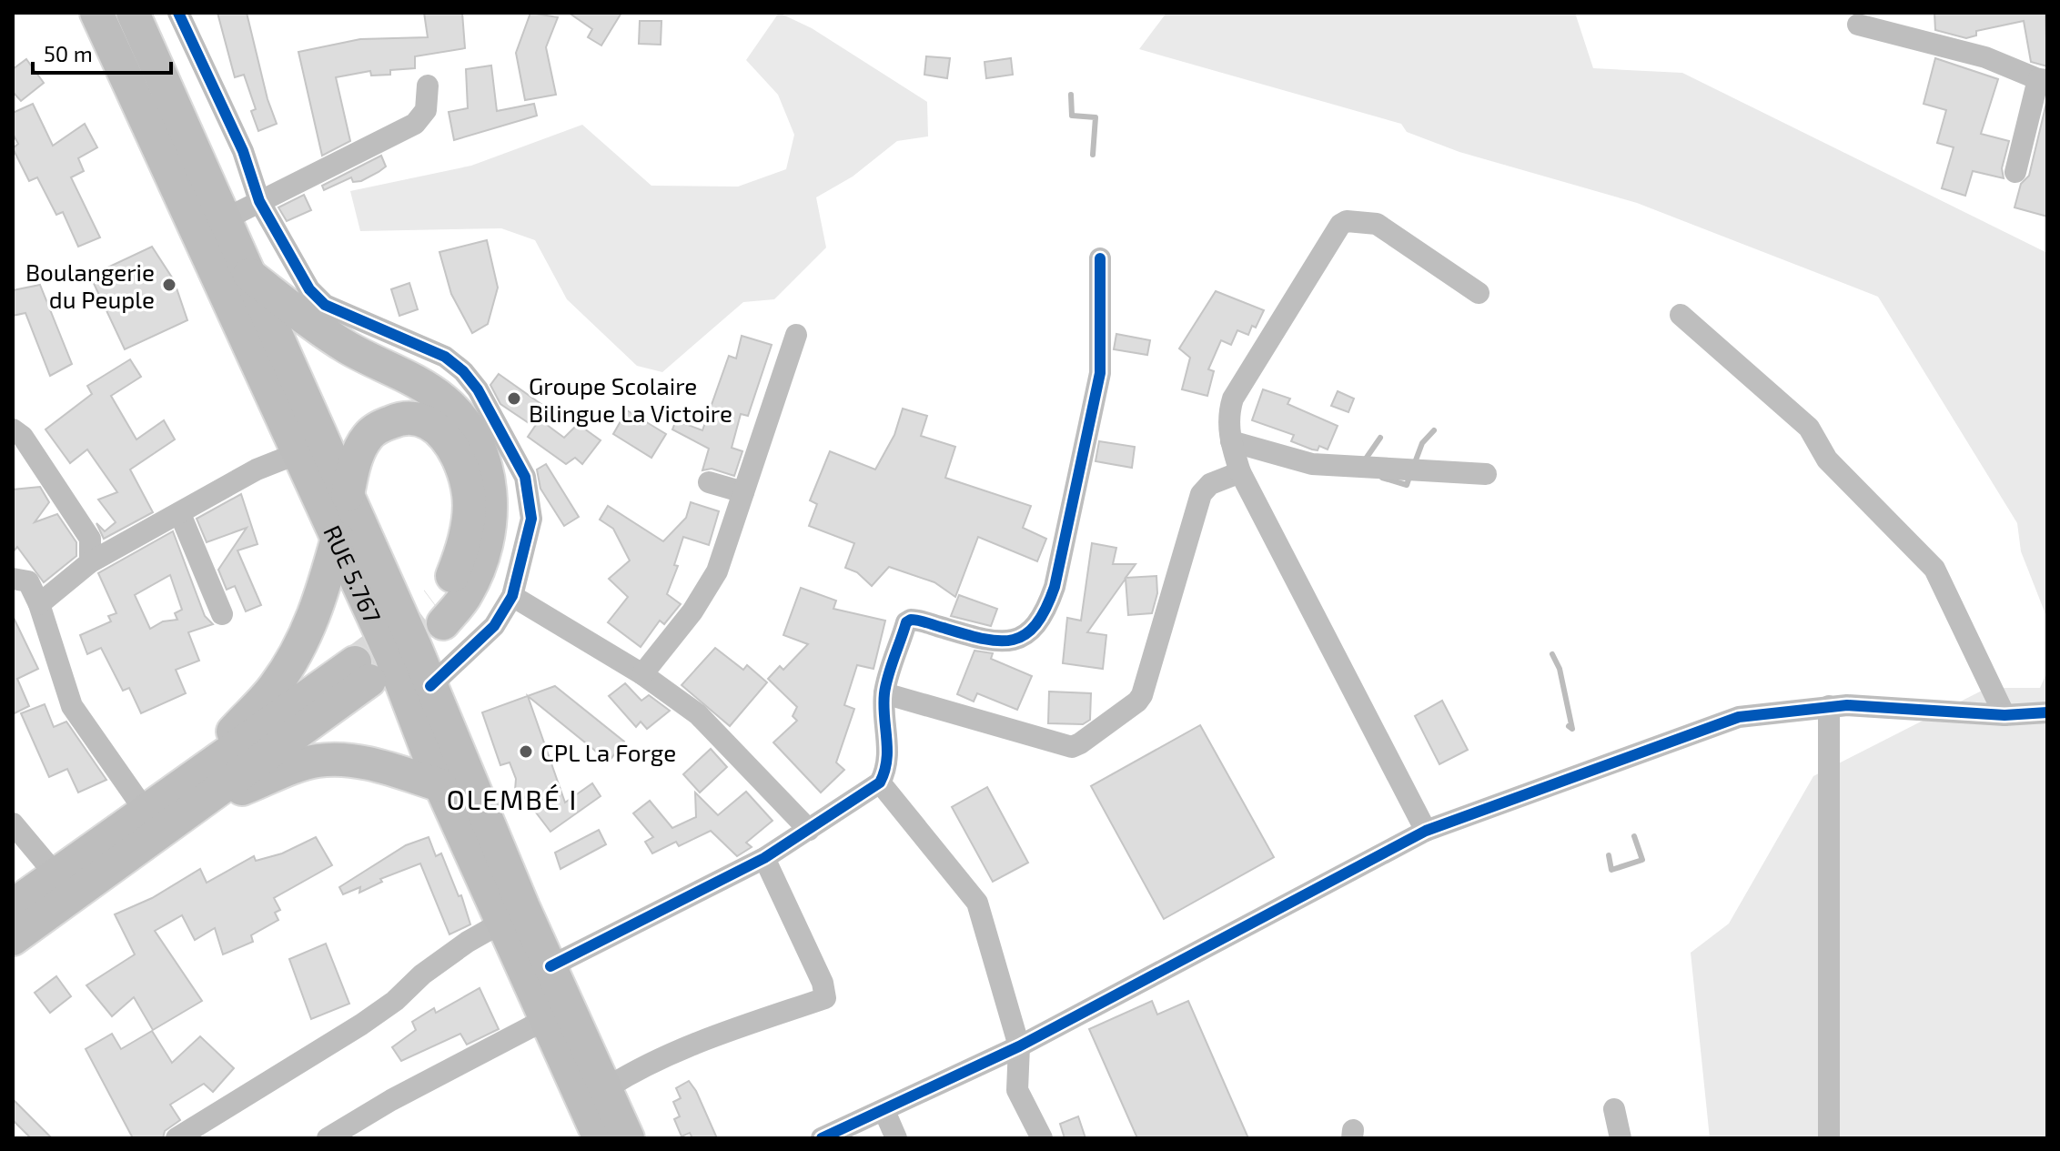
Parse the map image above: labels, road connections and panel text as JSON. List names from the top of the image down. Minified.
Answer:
{"streets":{"highway":["RUE 5.767"]},"districts":["OLEMBÉ I"],"places":["Boulangerie du Peuple","Groupe Scolaire Bilingue La Victoire","CPL La Forge"],"scale_bar":"50 m"}
